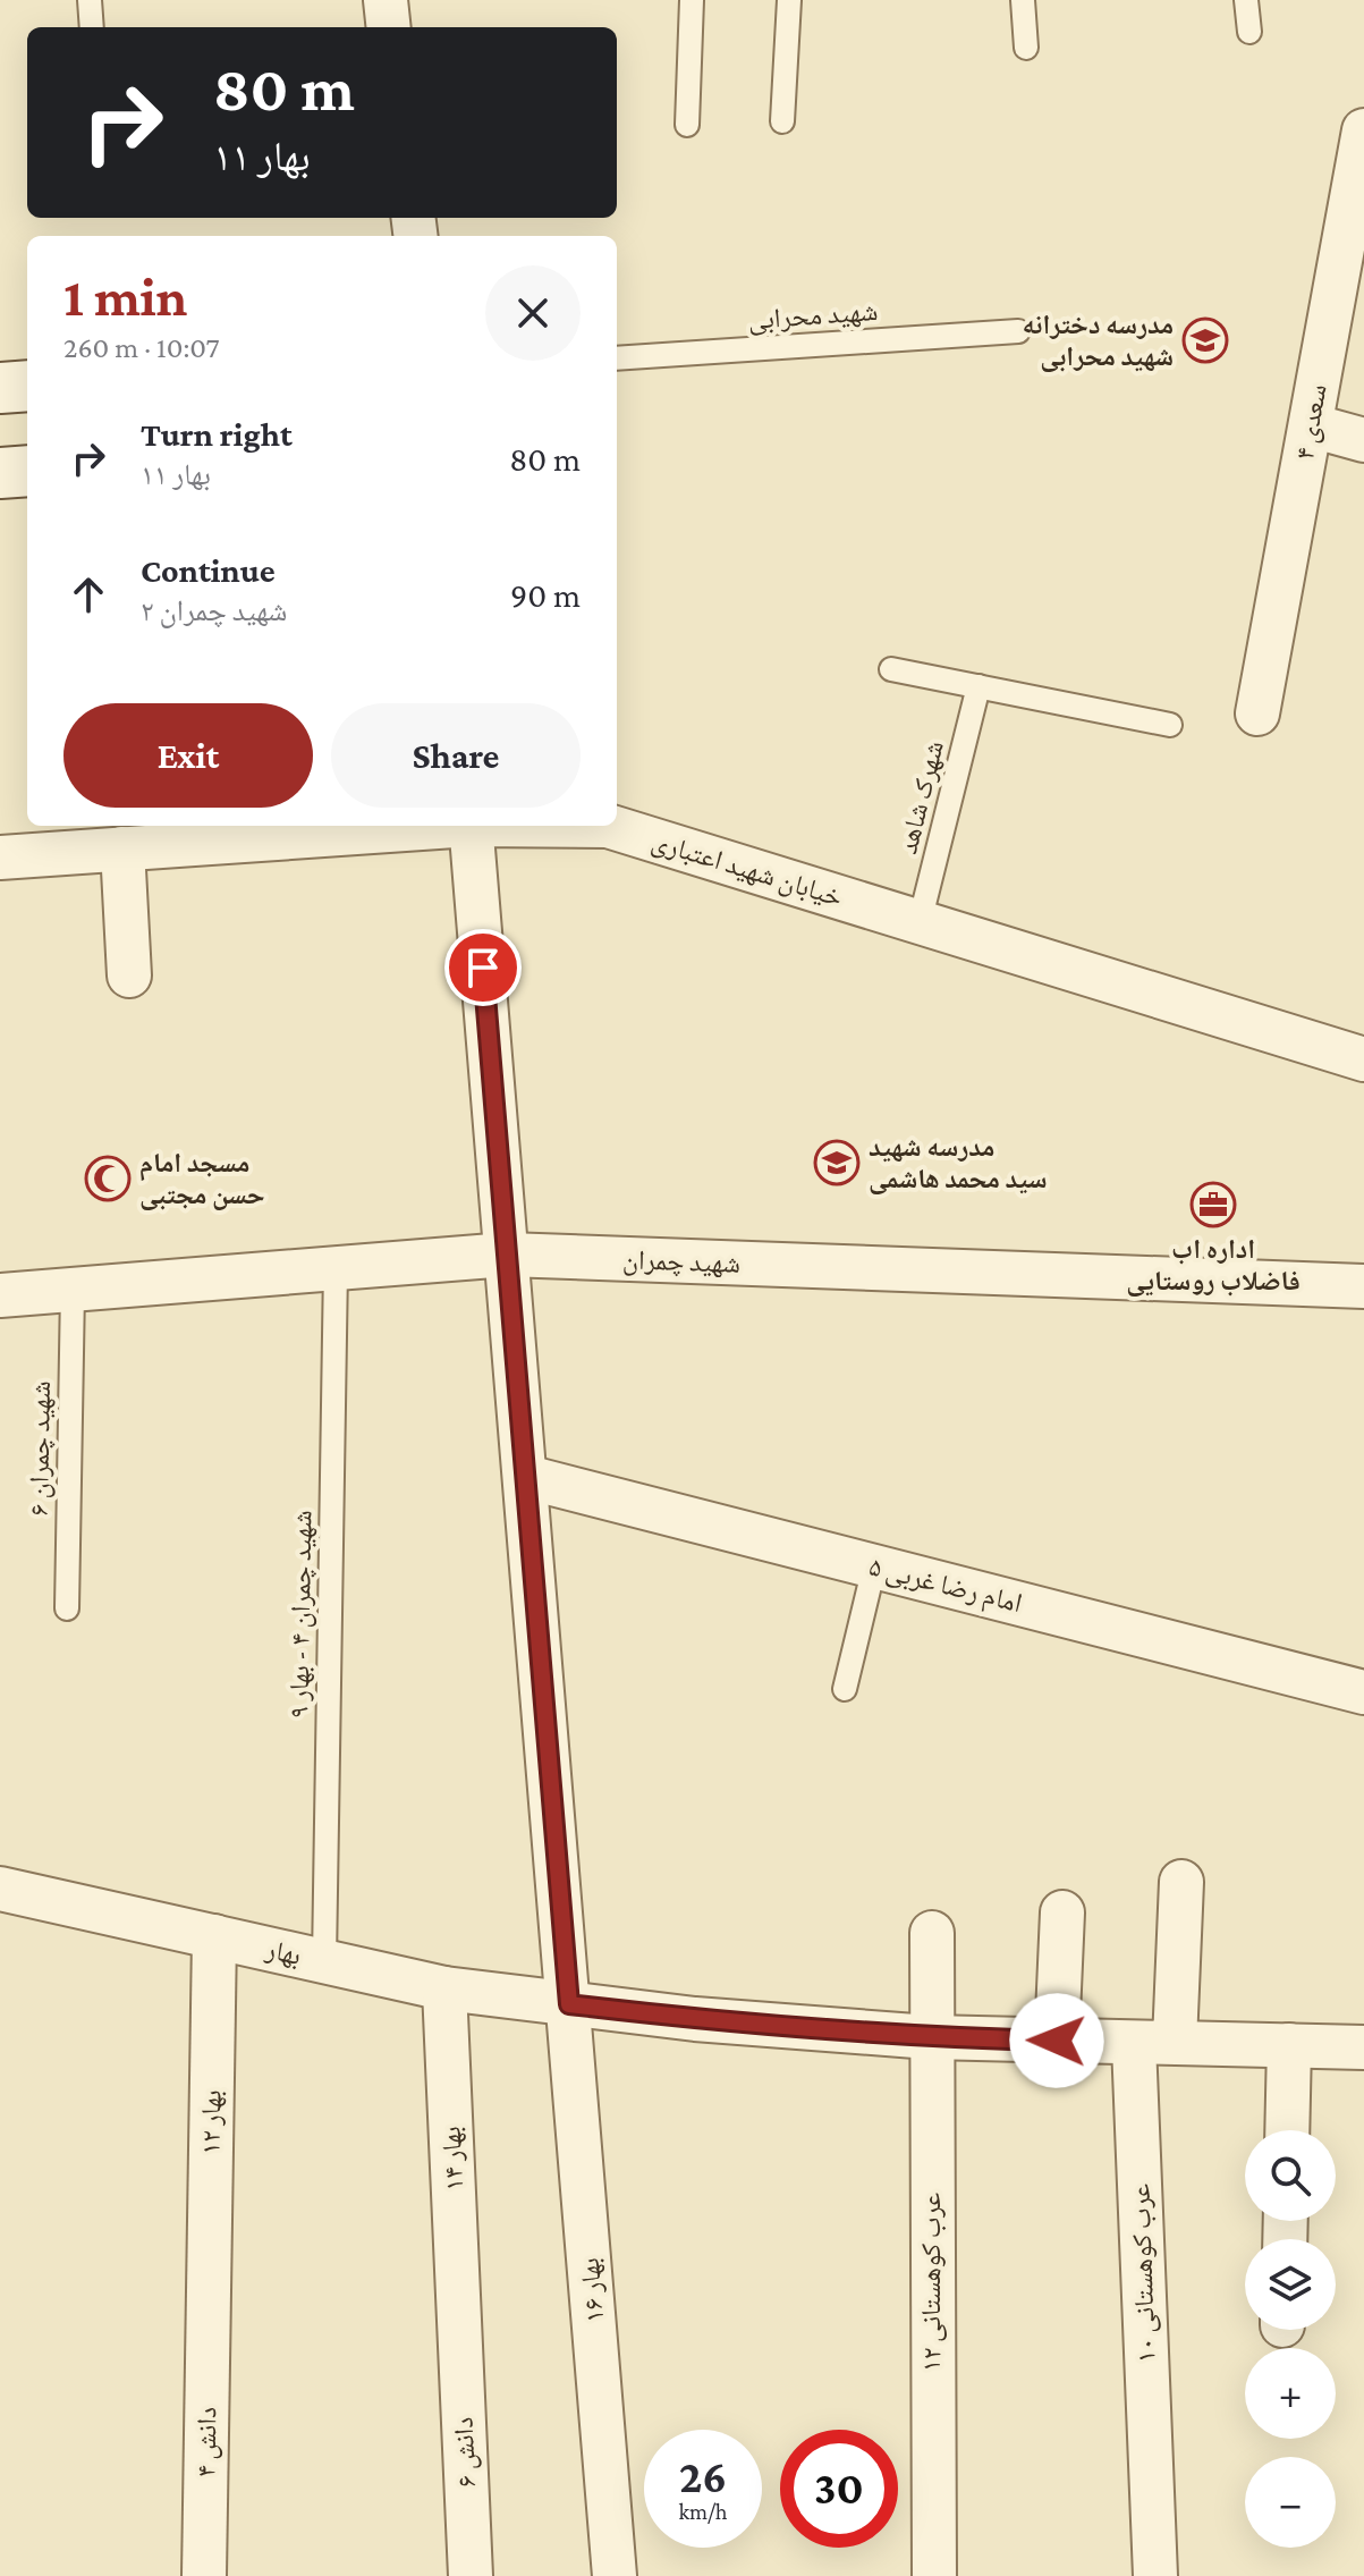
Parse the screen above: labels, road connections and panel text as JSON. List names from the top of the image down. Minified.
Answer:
{"streets":{"street":["سعدی ۴","خیابان شهید اعتباری","شهید چمران","امام رضا غربی ۵","بهار","بهار ۱۲","بهار ۱۴","عرب کوهستانی ۱۰","عرب کوهستانی ۱۲","بهار ۱۶","دانش ۴","دانش ۶"],"lane":["شهید محرابی","شهرک شاهد","شهید چمران ۶","شهید چمران ۴ - بهار ۹"]},"crossings":[["شهرک شاهد","خیابان شهید اعتباری"],["شهید چمران","شهید چمران ۶"],["شهید چمران","شهید چمران ۴ - بهار ۹"],["شهید چمران","بهار ۱۶"],["امام رضا غربی ۵","بهار ۱۶"],["شهید چمران ۴ - بهار ۹","بهار"],["بهار","بهار ۱۲"],["بهار","بهار ۱۴"],["بهار","عرب کوهستانی ۱۰"],["بهار","عرب کوهستانی ۱۲"],["بهار","بهار ۱۶"],["بهار ۱۲","دانش ۴"],["بهار ۱۴","دانش ۶"]],"places":{"school or university":["مدرسه دخترانه شهید محرابی","مدرسه شهید سید محمد هاشمی"],"mosque":["مسجد امام حسن مجتبی"],"office":["اداره اب فاضلاب روستایی"]},"page":{"turn":["80 m","بهار ۱۱"],"heading":["1 min","260 m · 10:07"],"list":[{"name":"Turn right","note":"بهار ۱۱","value":"80 m"},{"name":"Continue","note":"شهید چمران ۲","value":"90 m"}],"buttons":["Exit","Share"],"map_buttons":["+","−"],"speed":"26 km/h","limit":"30"}}
